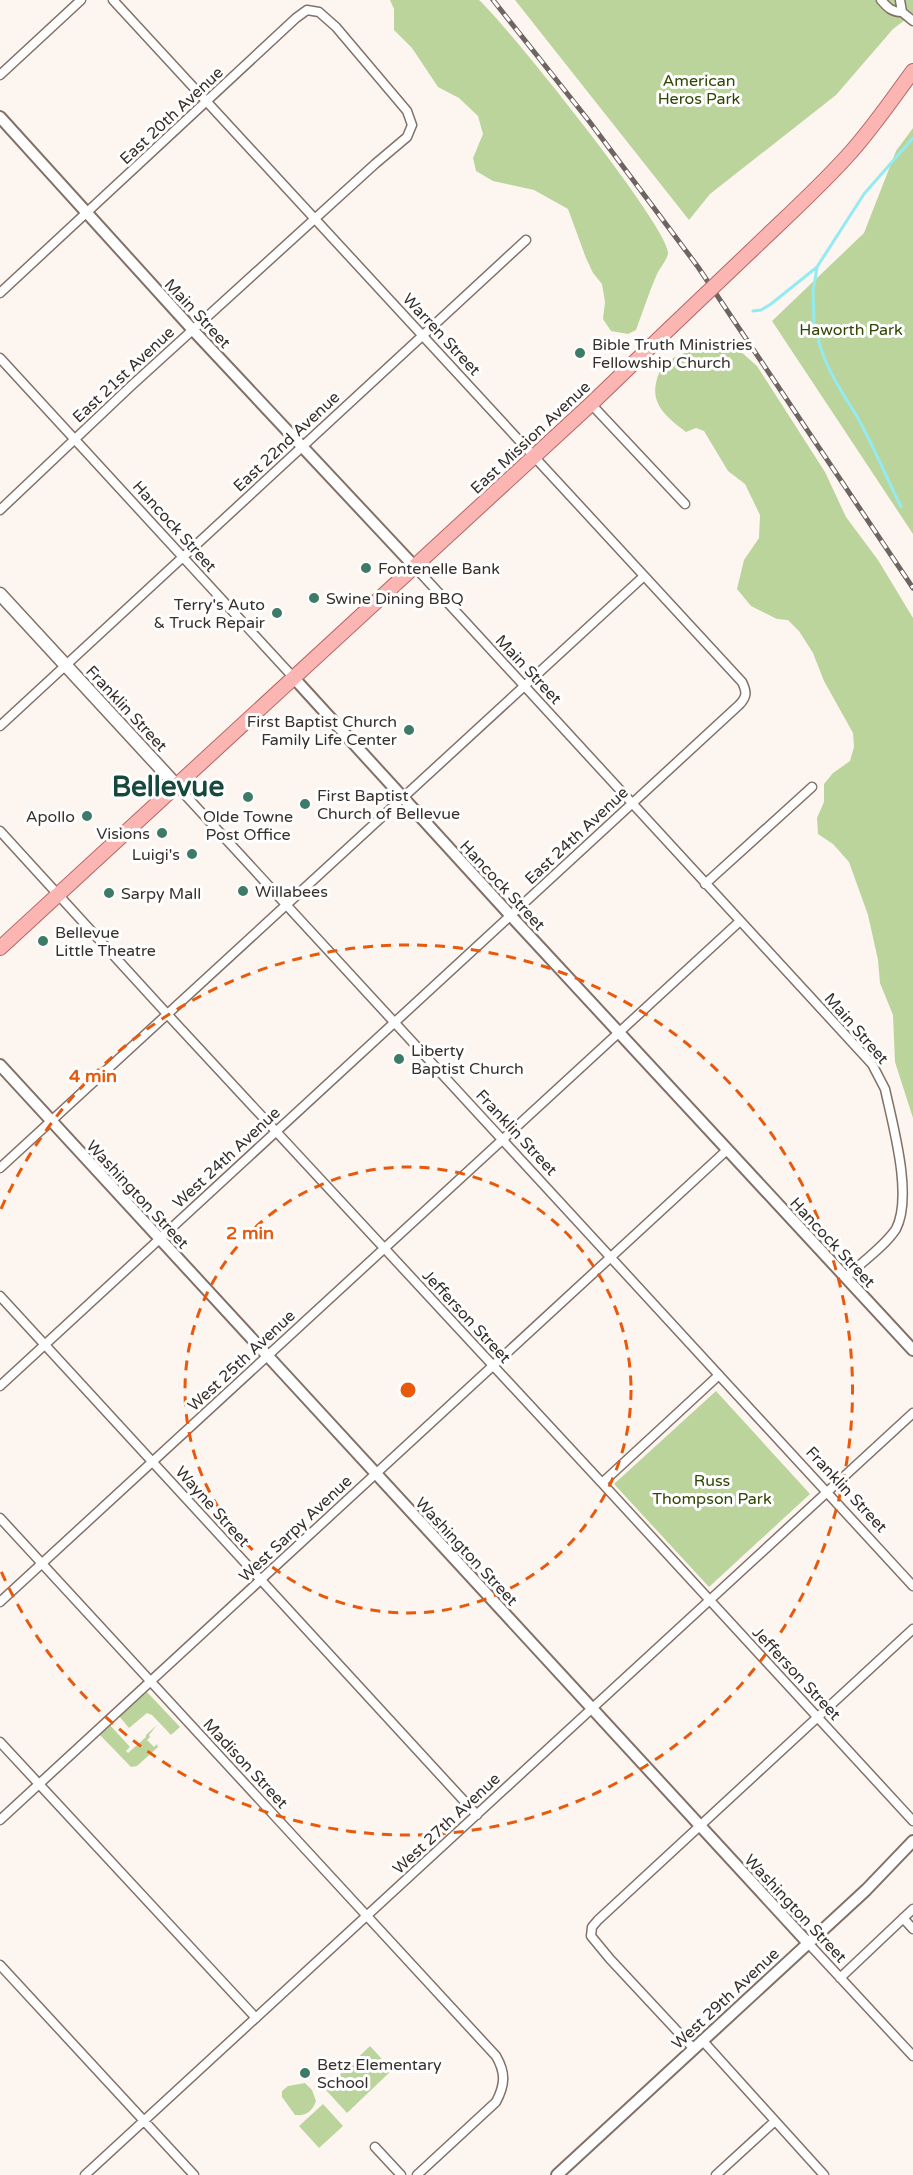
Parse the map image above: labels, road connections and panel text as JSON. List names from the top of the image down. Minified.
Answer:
{"streets":{"main road":["East Mission Avenue","Franklin Street"],"street":["East 20th Avenue","Main Street","Warren Street","East 21st Avenue","East 22nd Avenue","Hancock Street","East 24th Avenue","West 24th Avenue","Washington Street","Jefferson Street","West 25th Avenue","Wayne Street","West Sarpy Avenue","Madison Street","West 27th Avenue","West 29th Avenue"]},"crossings":[["East 20th Avenue","Main Street"],["East 20th Avenue","Warren Street"],["East 20th Avenue","East 21st Avenue"],["Main Street","East 21st Avenue"],["Main Street","East Mission Avenue"],["Main Street","East 22nd Avenue"],["Main Street","Hancock Street"],["Main Street","East 24th Avenue"],["Main Street","West 25th Avenue"],["Warren Street","East 21st Avenue"],["Warren Street","East Mission Avenue"],["Warren Street","East 22nd Avenue"],["Warren Street","East 24th Avenue"],["East 21st Avenue","Hancock Street"],["East Mission Avenue","Hancock Street"],["East Mission Avenue","Franklin Street"],["East Mission Avenue","Jefferson Street"],["East 22nd Avenue","Hancock Street"],["East 22nd Avenue","Franklin Street"],["Hancock Street","East 24th Avenue"],["Hancock Street","West 25th Avenue"],["Hancock Street","West Sarpy Avenue"],["Franklin Street","East 24th Avenue"],["Franklin Street","West 24th Avenue"],["Franklin Street","West 25th Avenue"],["Franklin Street","West Sarpy Avenue"],["Franklin Street","West 27th Avenue"],["East 24th Avenue","West 24th Avenue"],["West 24th Avenue","Washington Street"],["West 24th Avenue","Jefferson Street"],["West 24th Avenue","Wayne Street"],["Washington Street","West 25th Avenue"],["Washington Street","West Sarpy Avenue"],["Washington Street","West 27th Avenue"],["Washington Street","West 29th Avenue"],["Jefferson Street","West 25th Avenue"],["Jefferson Street","West Sarpy Avenue"],["Jefferson Street","West 27th Avenue"],["West 25th Avenue","Wayne Street"],["West 25th Avenue","Madison Street"],["Wayne Street","West Sarpy Avenue"],["Wayne Street","West 27th Avenue"],["West Sarpy Avenue","Madison Street"],["Madison Street","West 27th Avenue"]],"districts":["Bellevue"],"parks":["American Heros Park","Haworth Park","Russ Thompson Park"],"places":["Bible Truth Ministries Fellowship Church","Fontenelle Bank","Swine Dining BBQ","Terry's Auto & Truck Repair","First Baptist Church Family Life Center","Olde Towne Post Office","First Baptist Church of Bellevue","Apollo","Visions","Luigi's","Willabees","Sarpy Mall","Bellevue Little Theatre","Liberty Baptist Church","Betz Elementary School"],"rings":["4 min","2 min"]}
